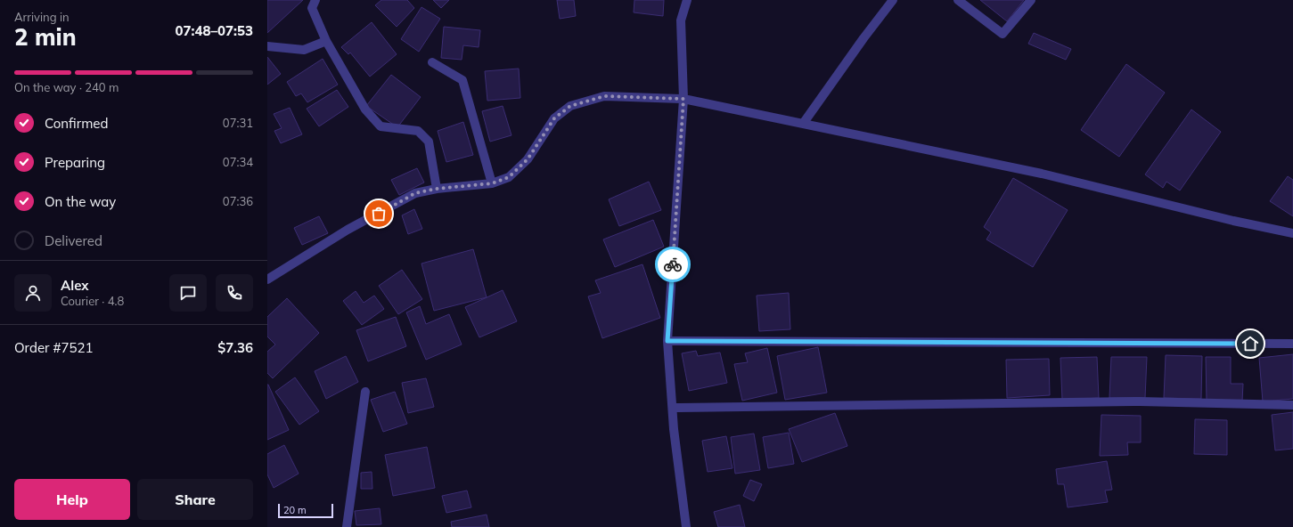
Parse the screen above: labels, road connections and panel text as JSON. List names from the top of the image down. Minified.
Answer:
{"scale_bar":"20 m","page":{"heading":["2 min","Arriving in","07:48–07:53"],"panel":["Alex","Courier · 4.8","Order #7521","$7.36"],"bar":"On the way · 240 m","list":[["Confirmed","07:31"],["Preparing","07:34"],["On the way","07:36"],"Delivered"],"buttons":["Help","Share"],"scale":"20 m"}}
